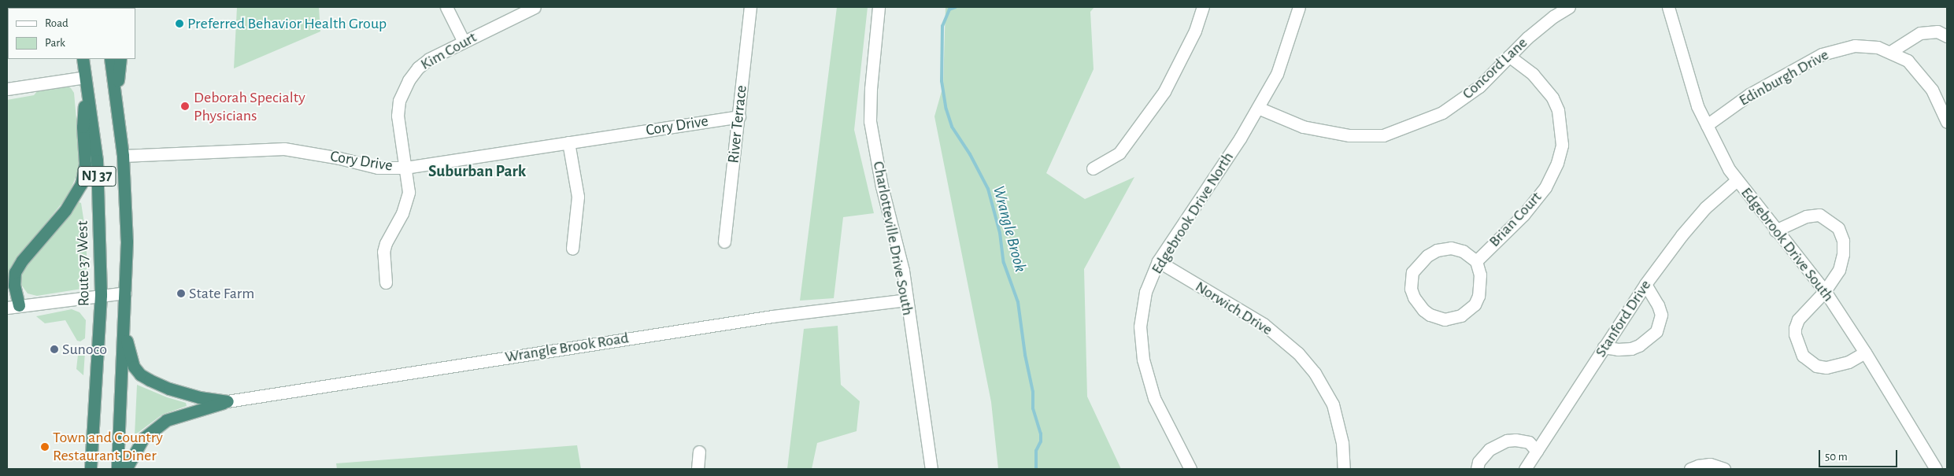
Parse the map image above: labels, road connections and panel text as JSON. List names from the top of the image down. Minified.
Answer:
{"streets":{"highway":["NJ 37","Route 37 West"],"street":["Kim Court","Concord Lane","Edinburgh Drive","River Terrace","Cory Drive","Edgebrook Drive North","Brian Court","Charlotteville Drive South","Edgebrook Drive South","Norwich Drive","Stanford Drive","Wrangle Brook Road"]},"crossings":[["Kim Court","Cory Drive"],["Concord Lane","Edgebrook Drive North"],["Concord Lane","Brian Court"],["Edinburgh Drive","Edgebrook Drive South"],["River Terrace","Cory Drive"],["Cory Drive","NJ 37"],["Edgebrook Drive North","Norwich Drive"],["Charlotteville Drive South","Wrangle Brook Road"],["Edgebrook Drive South","Stanford Drive"]],"districts":["Suburban Park"],"water":["Wrangle Brook"],"places":["Preferred Behavior Health Group","Deborah Specialty Physicians","State Farm","Sunoco","Town and Country Restaurant Diner"],"legend":["Road","Park"],"scale_bar":"50 m"}
